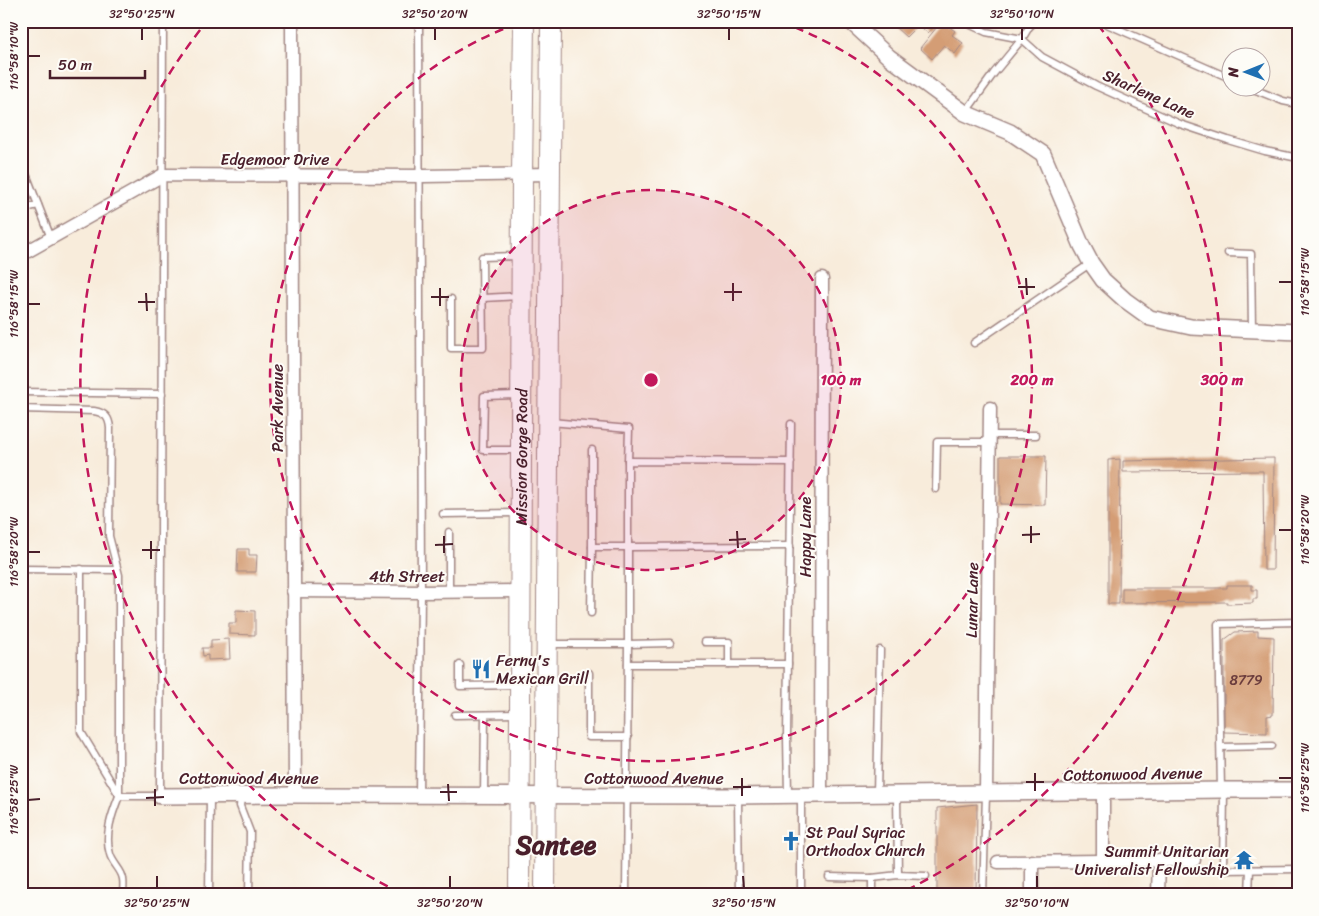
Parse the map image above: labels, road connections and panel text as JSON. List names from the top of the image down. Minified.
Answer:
{"streets":{"main road":["Mission Gorge Road"],"street":["Edgemoor Drive","Park Avenue","Happy Lane","4th Street","Lunar Lane","Cottonwood Avenue"],"lane":["Sharlene Lane"]},"crossings":[["Edgemoor Drive","Park Avenue"],["Edgemoor Drive","Mission Gorge Road"],["Park Avenue","4th Street"],["Park Avenue","Cottonwood Avenue"],["Mission Gorge Road","4th Street"],["Mission Gorge Road","Cottonwood Avenue"],["Happy Lane","Cottonwood Avenue"],["Lunar Lane","Cottonwood Avenue"]],"districts":["Santee"],"places":{"restaurant":["Ferny's Mexican Grill"],"church":["St Paul Syriac Orthodox Church"],"temple":["Summit Unitarian Univeralist Fellowship"]},"house_numbers":["8779"],"scale_bar":"50 m","north":"left","coordinates":["32°50'25\"N","32°50'20\"N","32°50'15\"N","32°50'10\"N","116°58'10\"W","116°58'15\"W","116°58'20\"W","116°58'25\"W"],"rings":["100 m","200 m","300 m"]}
